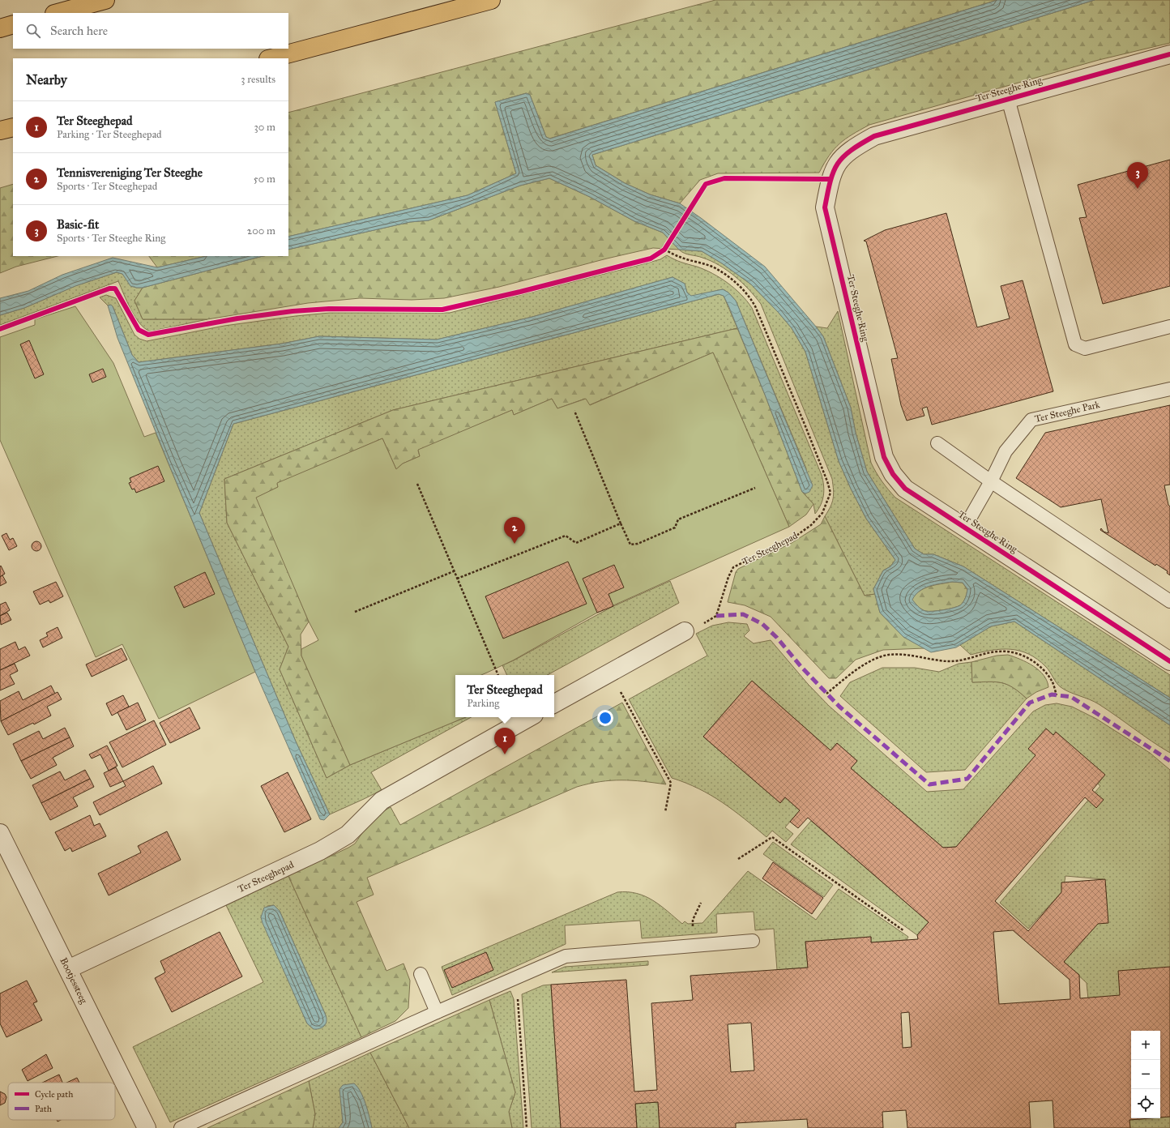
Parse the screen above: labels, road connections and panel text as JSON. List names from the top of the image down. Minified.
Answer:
{"streets":{"street":["Ter Steeghe Ring","Ter Steeghepad","Bootjessteeg"],"lane":["Ter Steeghe Park"]},"crossings":[["Ter Steeghe Ring","Ter Steeghe Park"],["Ter Steeghepad","Bootjessteeg"]],"legend":["Cycle path","Path"],"page":{"search":"Search here","heading":["Nearby","3 results"],"list":[{"mark":"1","name":"Ter Steeghepad","note":"Parking · Ter Steeghepad","value":"30 m"},{"mark":"2","name":"Tennisvereniging Ter Steeghe","note":"Sports · Ter Steeghepad","value":"50 m"},{"mark":"3","name":"Basic-fit","note":"Sports · Ter Steeghe Ring","value":"200 m"}],"pins":["3","2","1"],"popup":["Ter Steeghepad","Parking"],"map_buttons":["+","−"]}}
